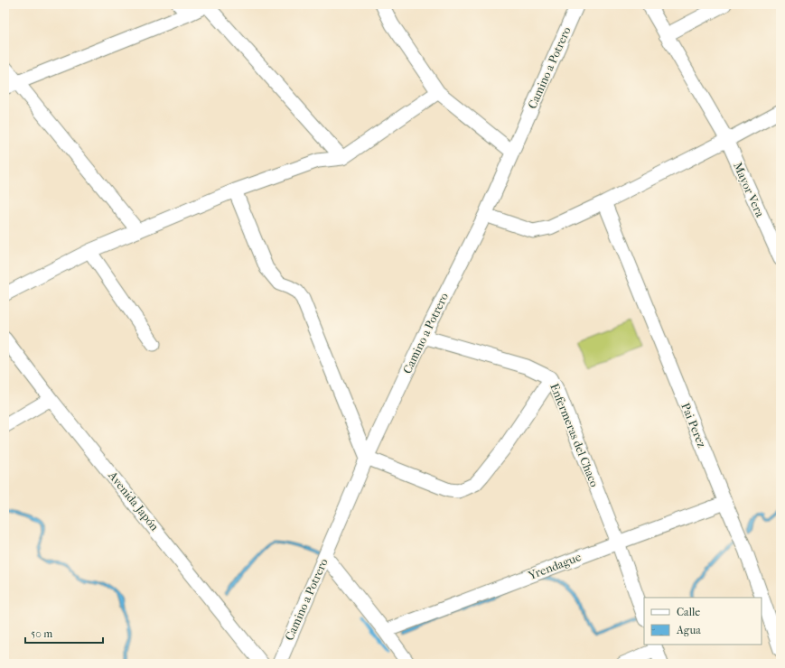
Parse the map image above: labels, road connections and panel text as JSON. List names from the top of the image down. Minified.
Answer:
{"streets":{"street":["Camino a Potrero","Mayor Vera","Pai Perez","Enfermeras del Chaco","Avenida Japón","Yrendague"]},"crossings":[["Camino a Potrero","Enfermeras del Chaco"],["Pai Perez","Yrendague"],["Enfermeras del Chaco","Yrendague"]],"legend":["Calle","Agua"],"scale_bar":"50 m"}
